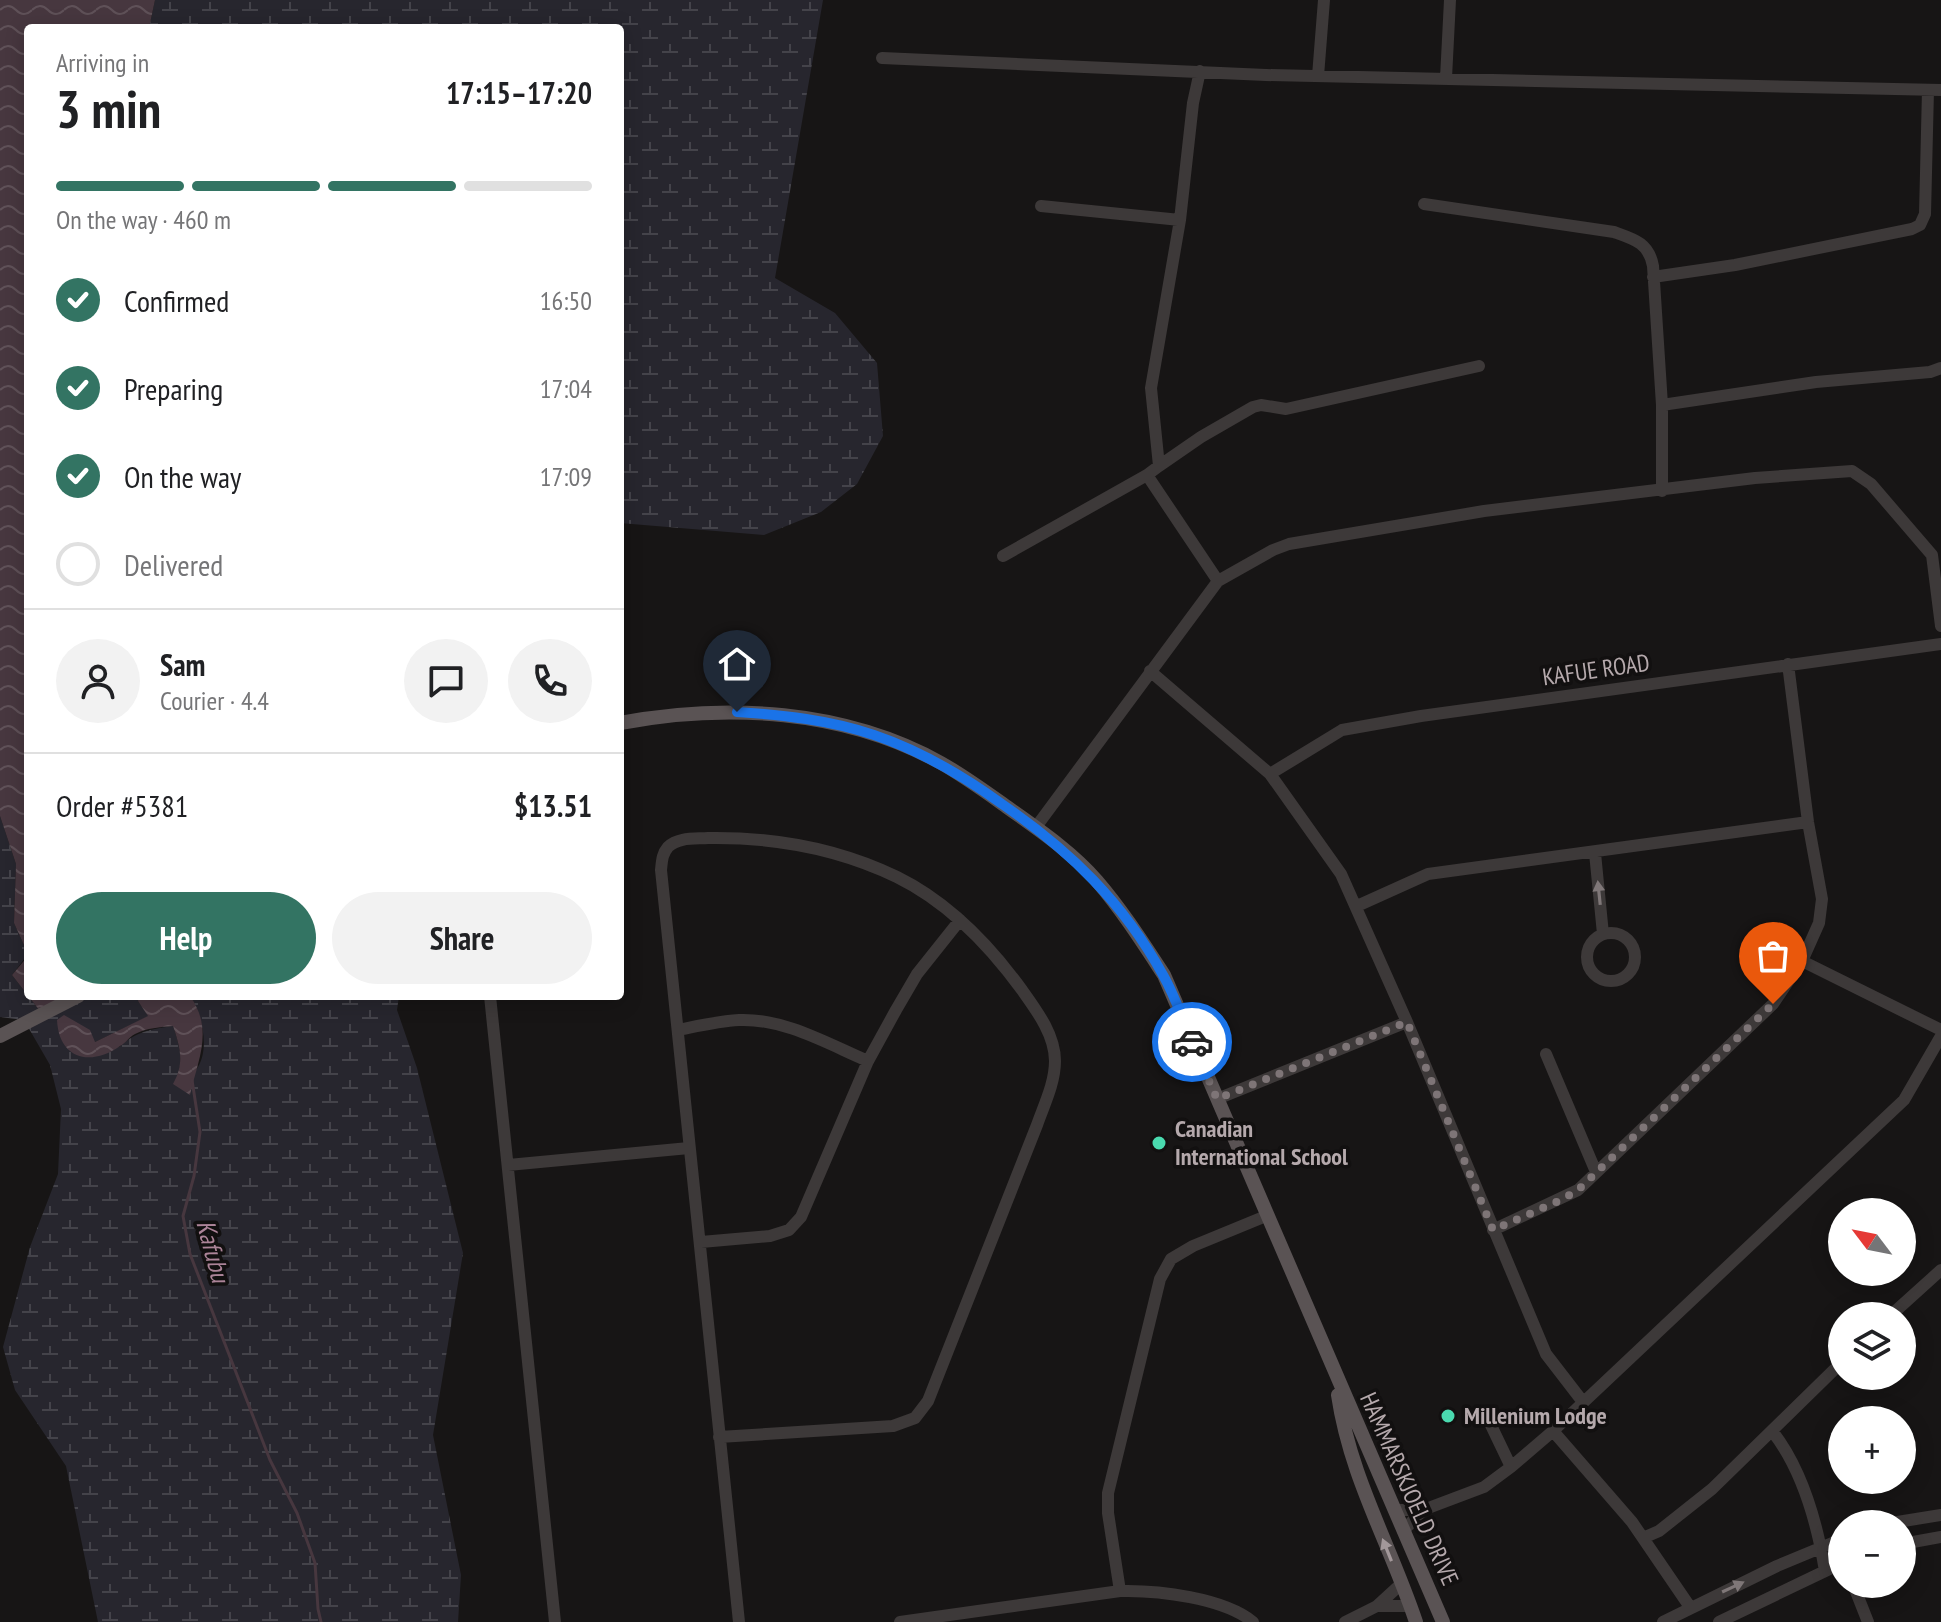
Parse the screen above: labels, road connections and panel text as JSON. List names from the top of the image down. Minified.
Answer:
{"streets":{"main road":["HAMMARSKJOELD DRIVE"],"street":["KAFUE ROAD"]},"water":["Kafubu"],"places":["Canadian International School","Millenium Lodge"],"north":"top left","page":{"heading":["3 min","Arriving in","17:15–17:20"],"panel":["Sam","Courier · 4.4","Order #5381","$13.51"],"bar":"On the way · 460 m","list":[["Confirmed","16:50"],["Preparing","17:04"],["On the way","17:09"],"Delivered"],"buttons":["Help","Share"],"map_buttons":["+","−"]}}
